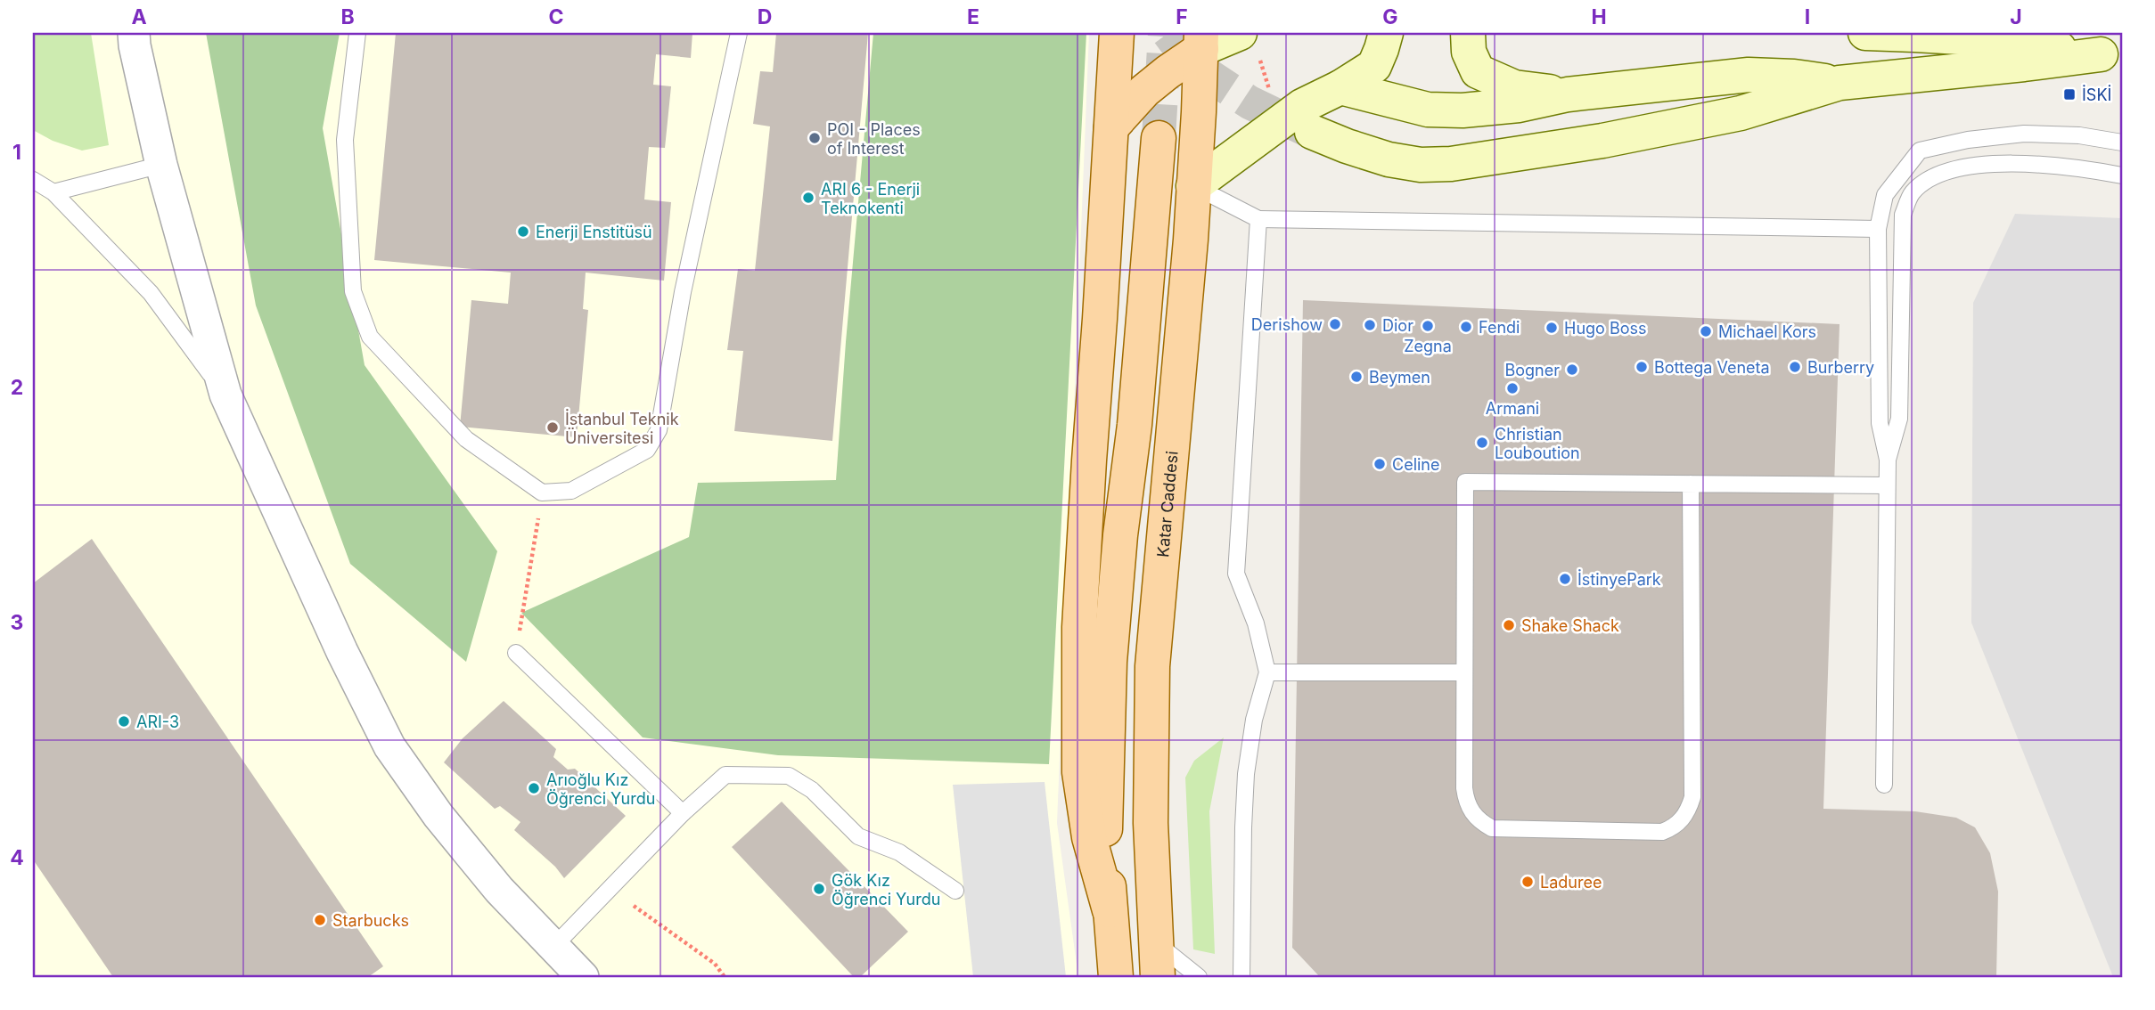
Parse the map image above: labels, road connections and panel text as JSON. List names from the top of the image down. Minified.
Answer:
{"streets":{"main road":["Katar Caddesi"]},"places":{"transit":["İSKİ"],"other":["POI - Places of Interest","ARI 6 - Enerji Teknokenti","Enerji Enstitüsü","Derishow","Dior","Zegna","Fendi","Hugo Boss","Michael Kors","Bottega Veneta","Burberry","Bogner","Beymen","Armani","İstanbul Teknik Üniversitesi","Christian Louboution","Celine","İstinyePark","Shake Shack","ARI-3","Arıoğlu Kız Öğrenci Yurdu","Laduree","Gök Kız Öğrenci Yurdu","Starbucks"]},"grid":{"columns":["A","B","C","D","E","F","G","H","I","J"],"rows":["1","2","3","4"]}}
